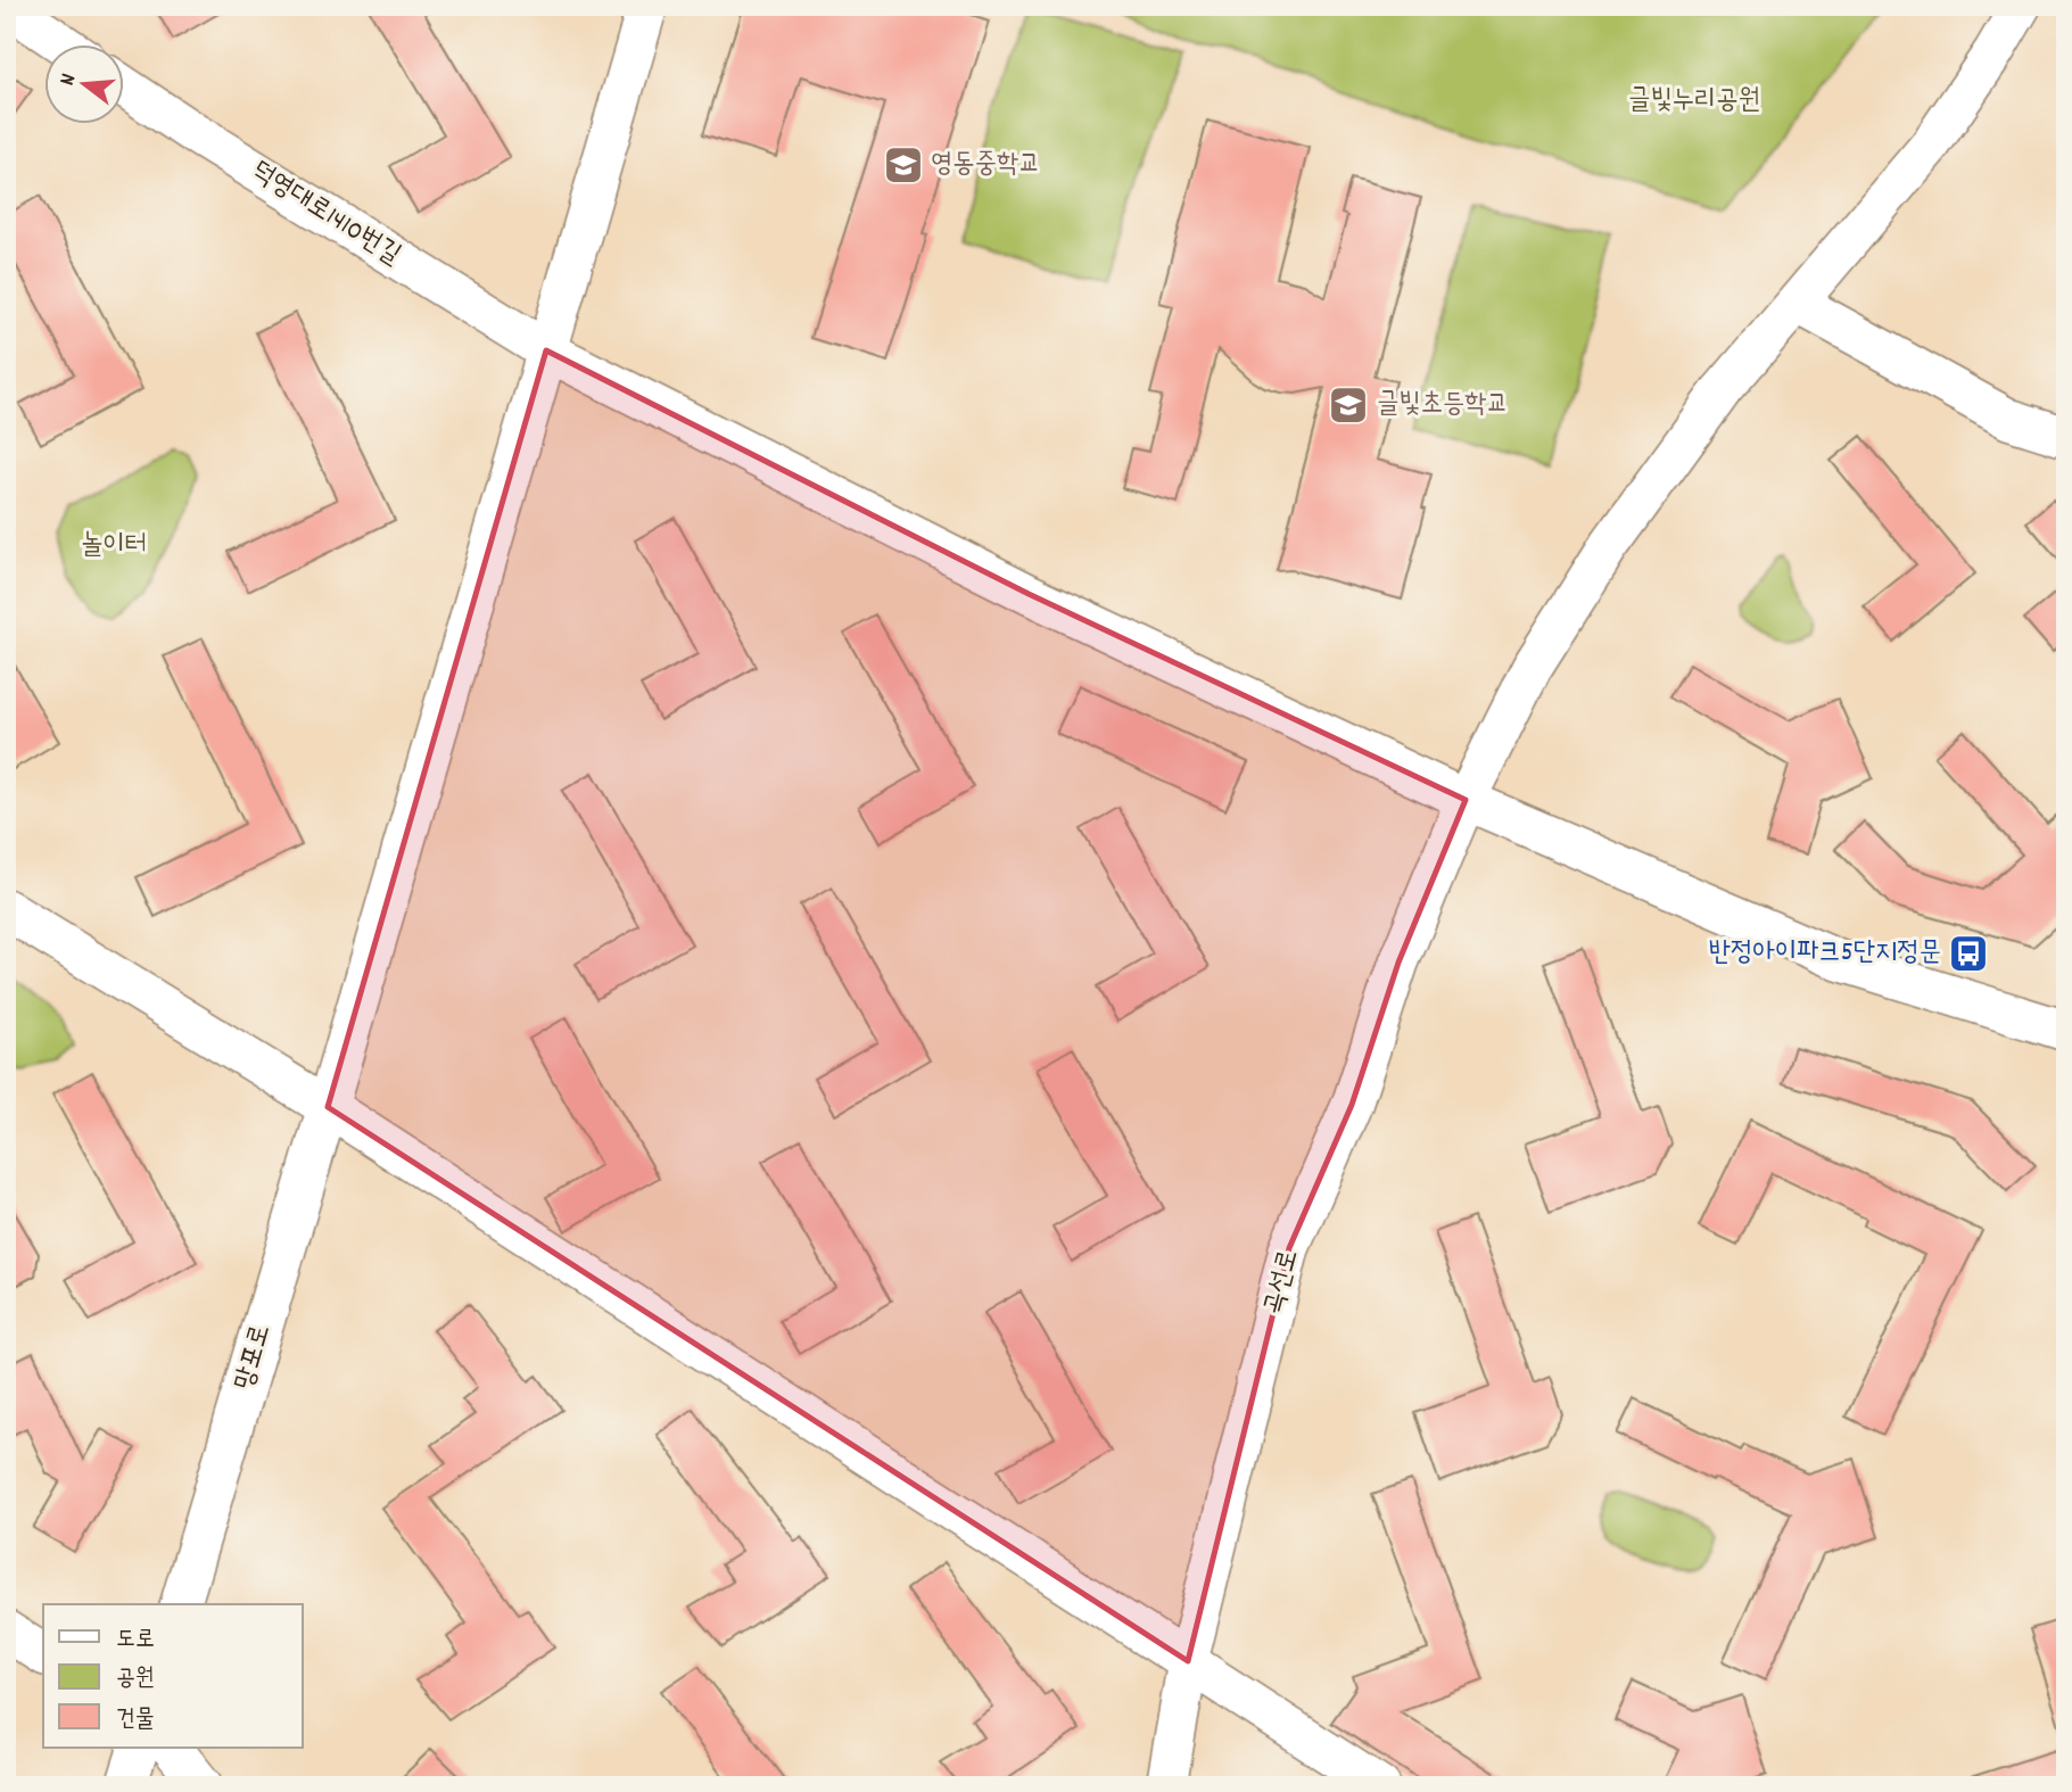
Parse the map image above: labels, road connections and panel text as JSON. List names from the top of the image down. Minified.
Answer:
{"streets":{"street":["덕영대로1410번길","곡선로","망포로"]},"crossings":[["덕영대로1410번길","곡선로"],["덕영대로1410번길","망포로"]],"parks":["글빛누리공원","놀이터"],"places":{"school or university":["영동중학교","글빛초등학교"],"bus stop":["반정아이파크5단지정문"]},"legend":["도로","공원","건물"],"north":"left"}
